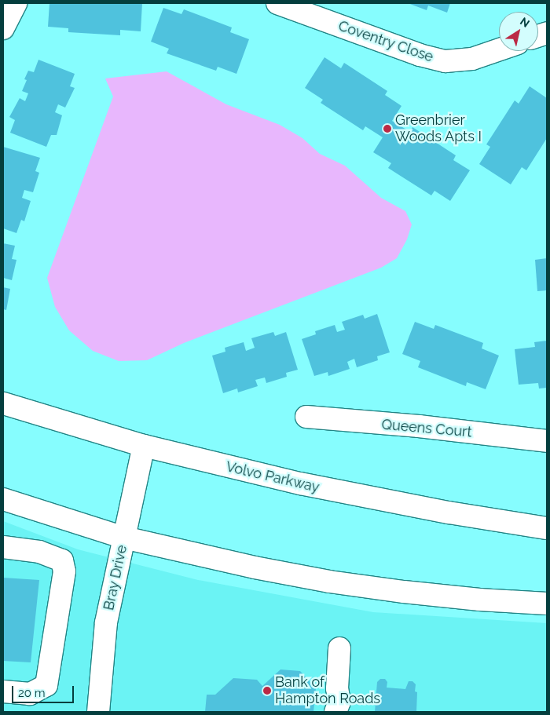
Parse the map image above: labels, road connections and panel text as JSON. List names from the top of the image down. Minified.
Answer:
{"streets":{"main road":["Coventry Close","Queens Court","Volvo Parkway","Bray Drive"]},"crossings":[["Volvo Parkway","Bray Drive"]],"places":["Greenbrier Woods Apts I","Bank of Hampton Roads"],"scale_bar":"20 m","north":"top right"}
